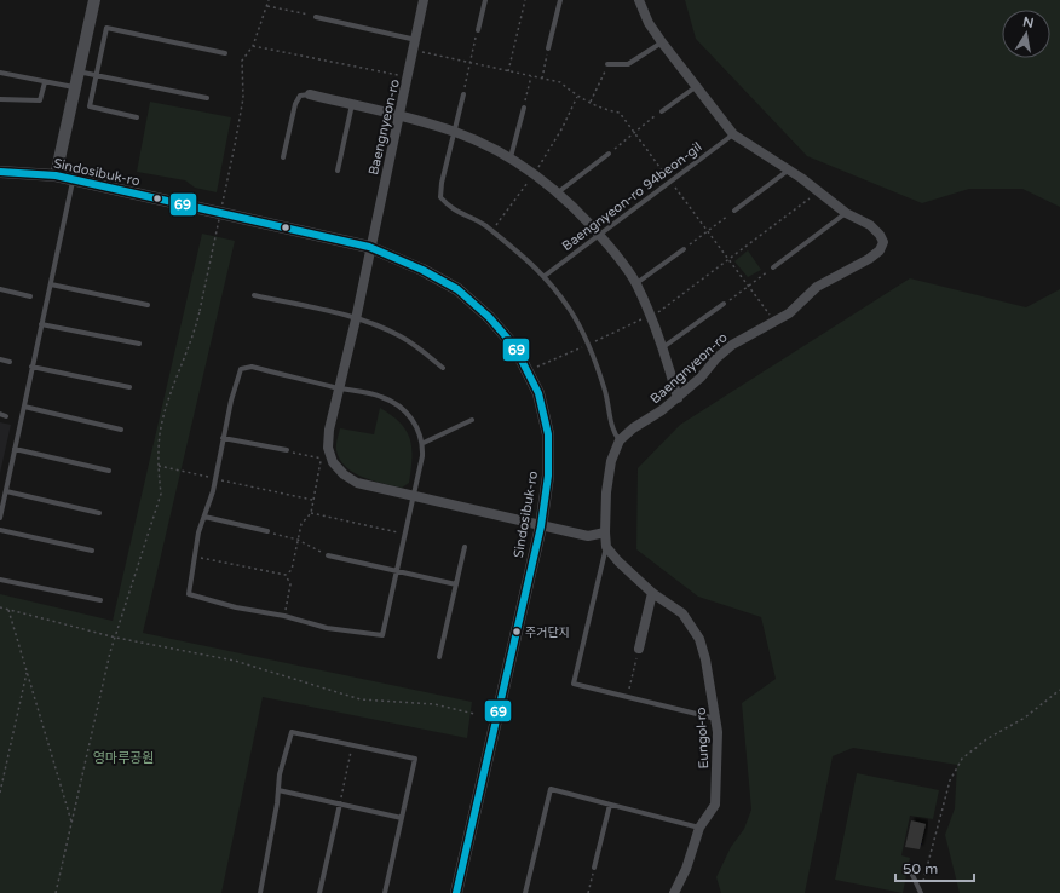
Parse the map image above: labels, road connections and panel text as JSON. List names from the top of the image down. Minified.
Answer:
{"streets":{"street":["Baengnyeon-ro","Sindosibuk-ro","Eungol-ro"],"lane":["Baengnyeon-ro 94beon-gil"]},"crossings":[["Baengnyeon-ro","Sindosibuk-ro"],["Baengnyeon-ro","Baengnyeon-ro 94beon-gil"]],"parks":["영마루공원"],"places":["주거단지"],"lines":["transit line 69"],"scale_bar":"50 m","north":"top"}
